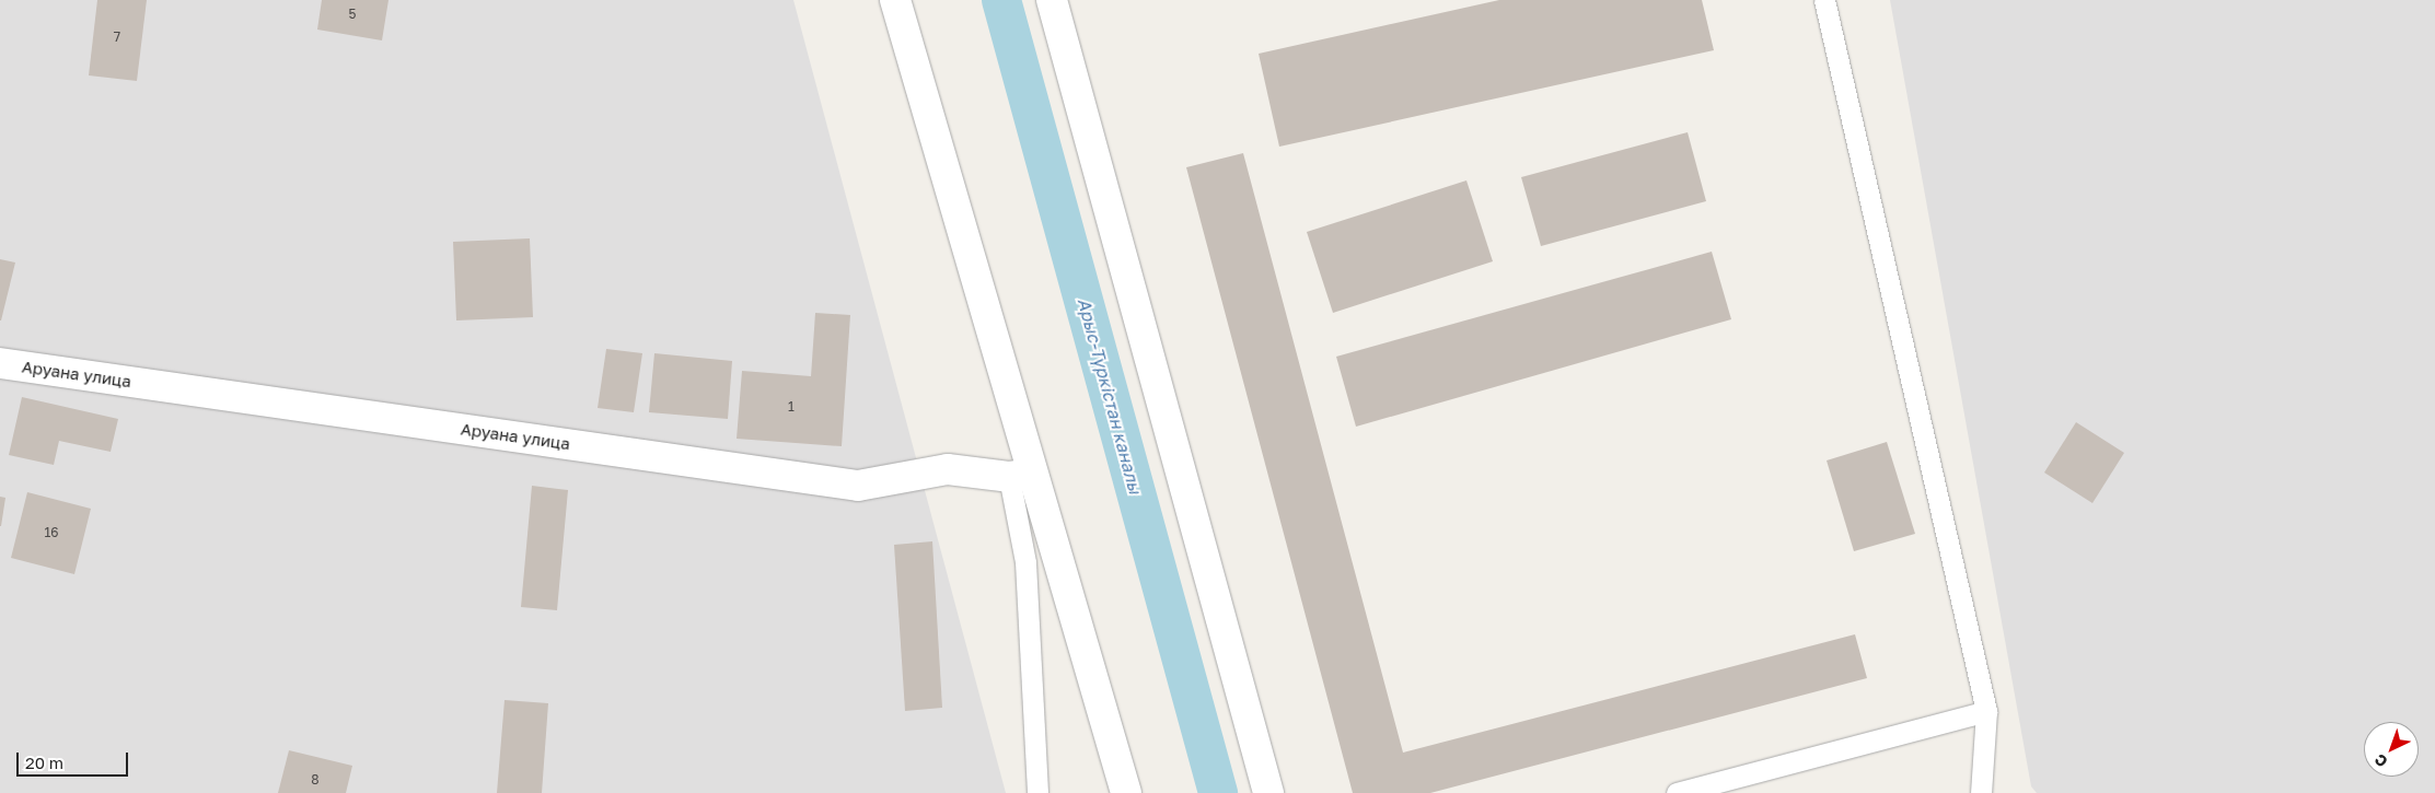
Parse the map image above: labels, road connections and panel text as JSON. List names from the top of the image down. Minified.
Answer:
{"streets":{"street":["Аруана улица"]},"water":["Арыс-Түркістан каналы"],"house_numbers":["5","7","1","16","8"],"scale_bar":"20 m","north":"bottom left"}
